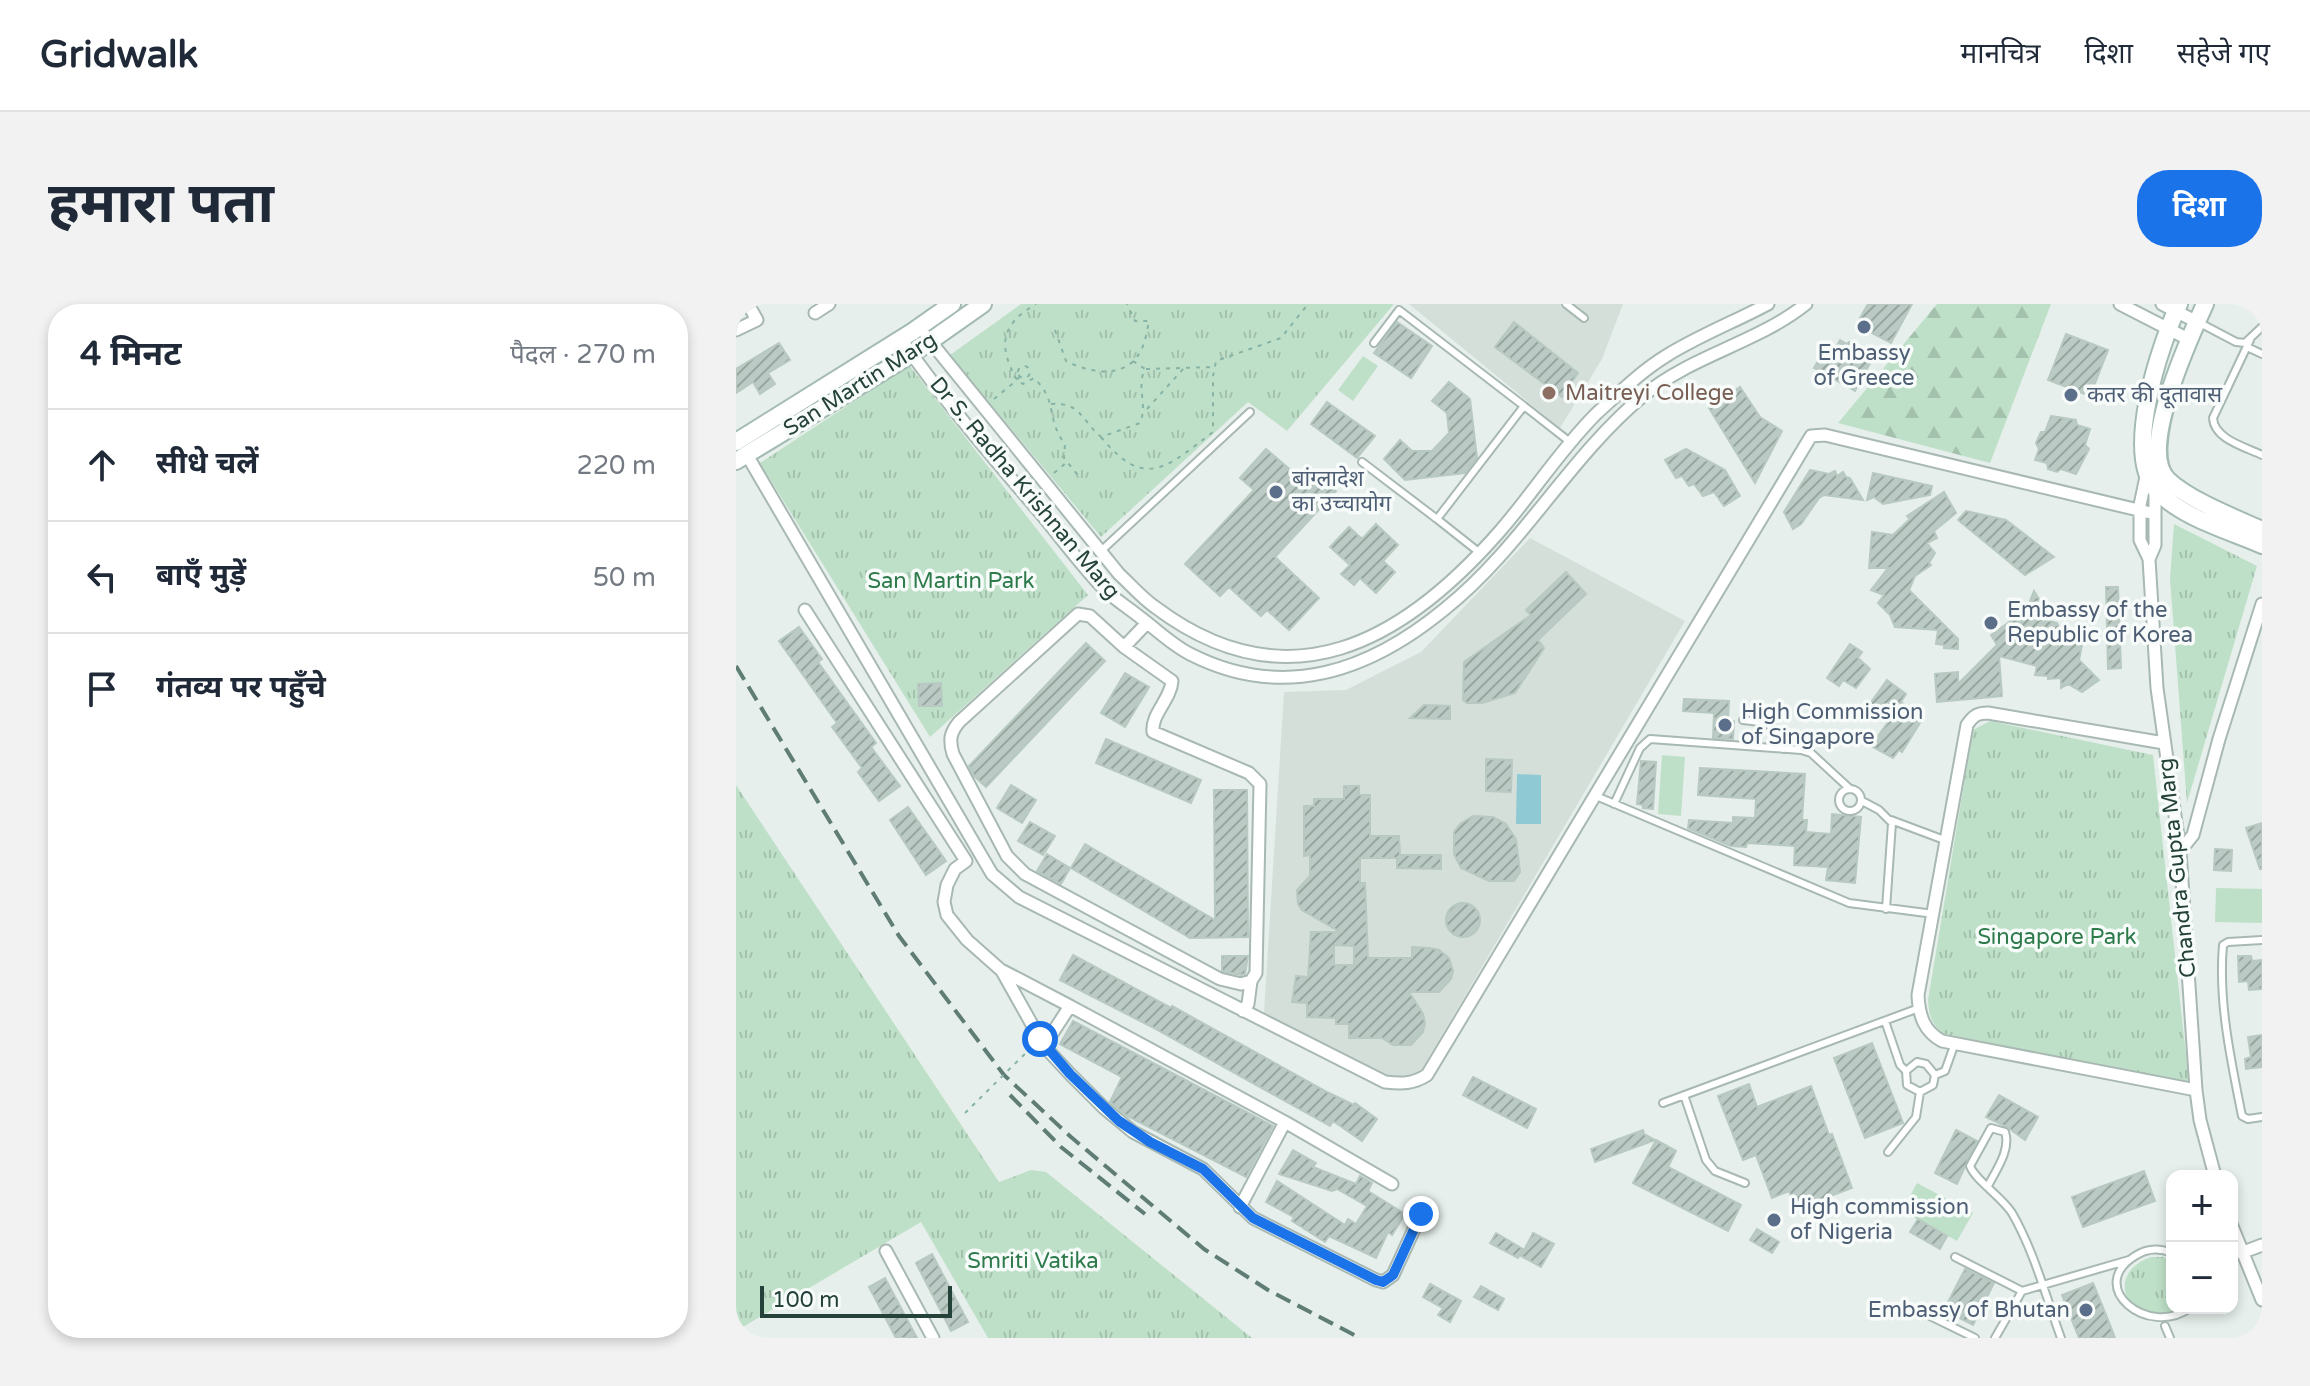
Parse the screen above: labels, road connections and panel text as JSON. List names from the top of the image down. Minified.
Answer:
{"streets":{"main road":["San Martin Marg"],"street":["Dr S. Radha Krishnan Marg","Chandra Gupta Marg"]},"crossings":[["San Martin Marg","Dr S. Radha Krishnan Marg"]],"parks":["San Martin Park","Singapore Park","Smriti Vatika"],"places":["Embassy of Greece","Maitreyi College","कतर की दूतावास","बांग्लादेश का उच्चायोग","Embassy of the Republic of Korea","High Commission of Singapore","High commission of Nigeria","Embassy of Bhutan"],"scale_bar":"100 m","page":{"header":"Gridwalk","nav":["मानचित्र","दिशा","सहेजे गए"],"buttons":"दिशा","title":"हमारा पता","heading":["4 मिनट","पैदल · 270 m"],"list":[["सीधे चलें","220 m"],["बाएँ मुड़ें","50 m"],"गंतव्य पर पहुँचे"],"map_buttons":["+","−"],"scale":"100 m"}}
